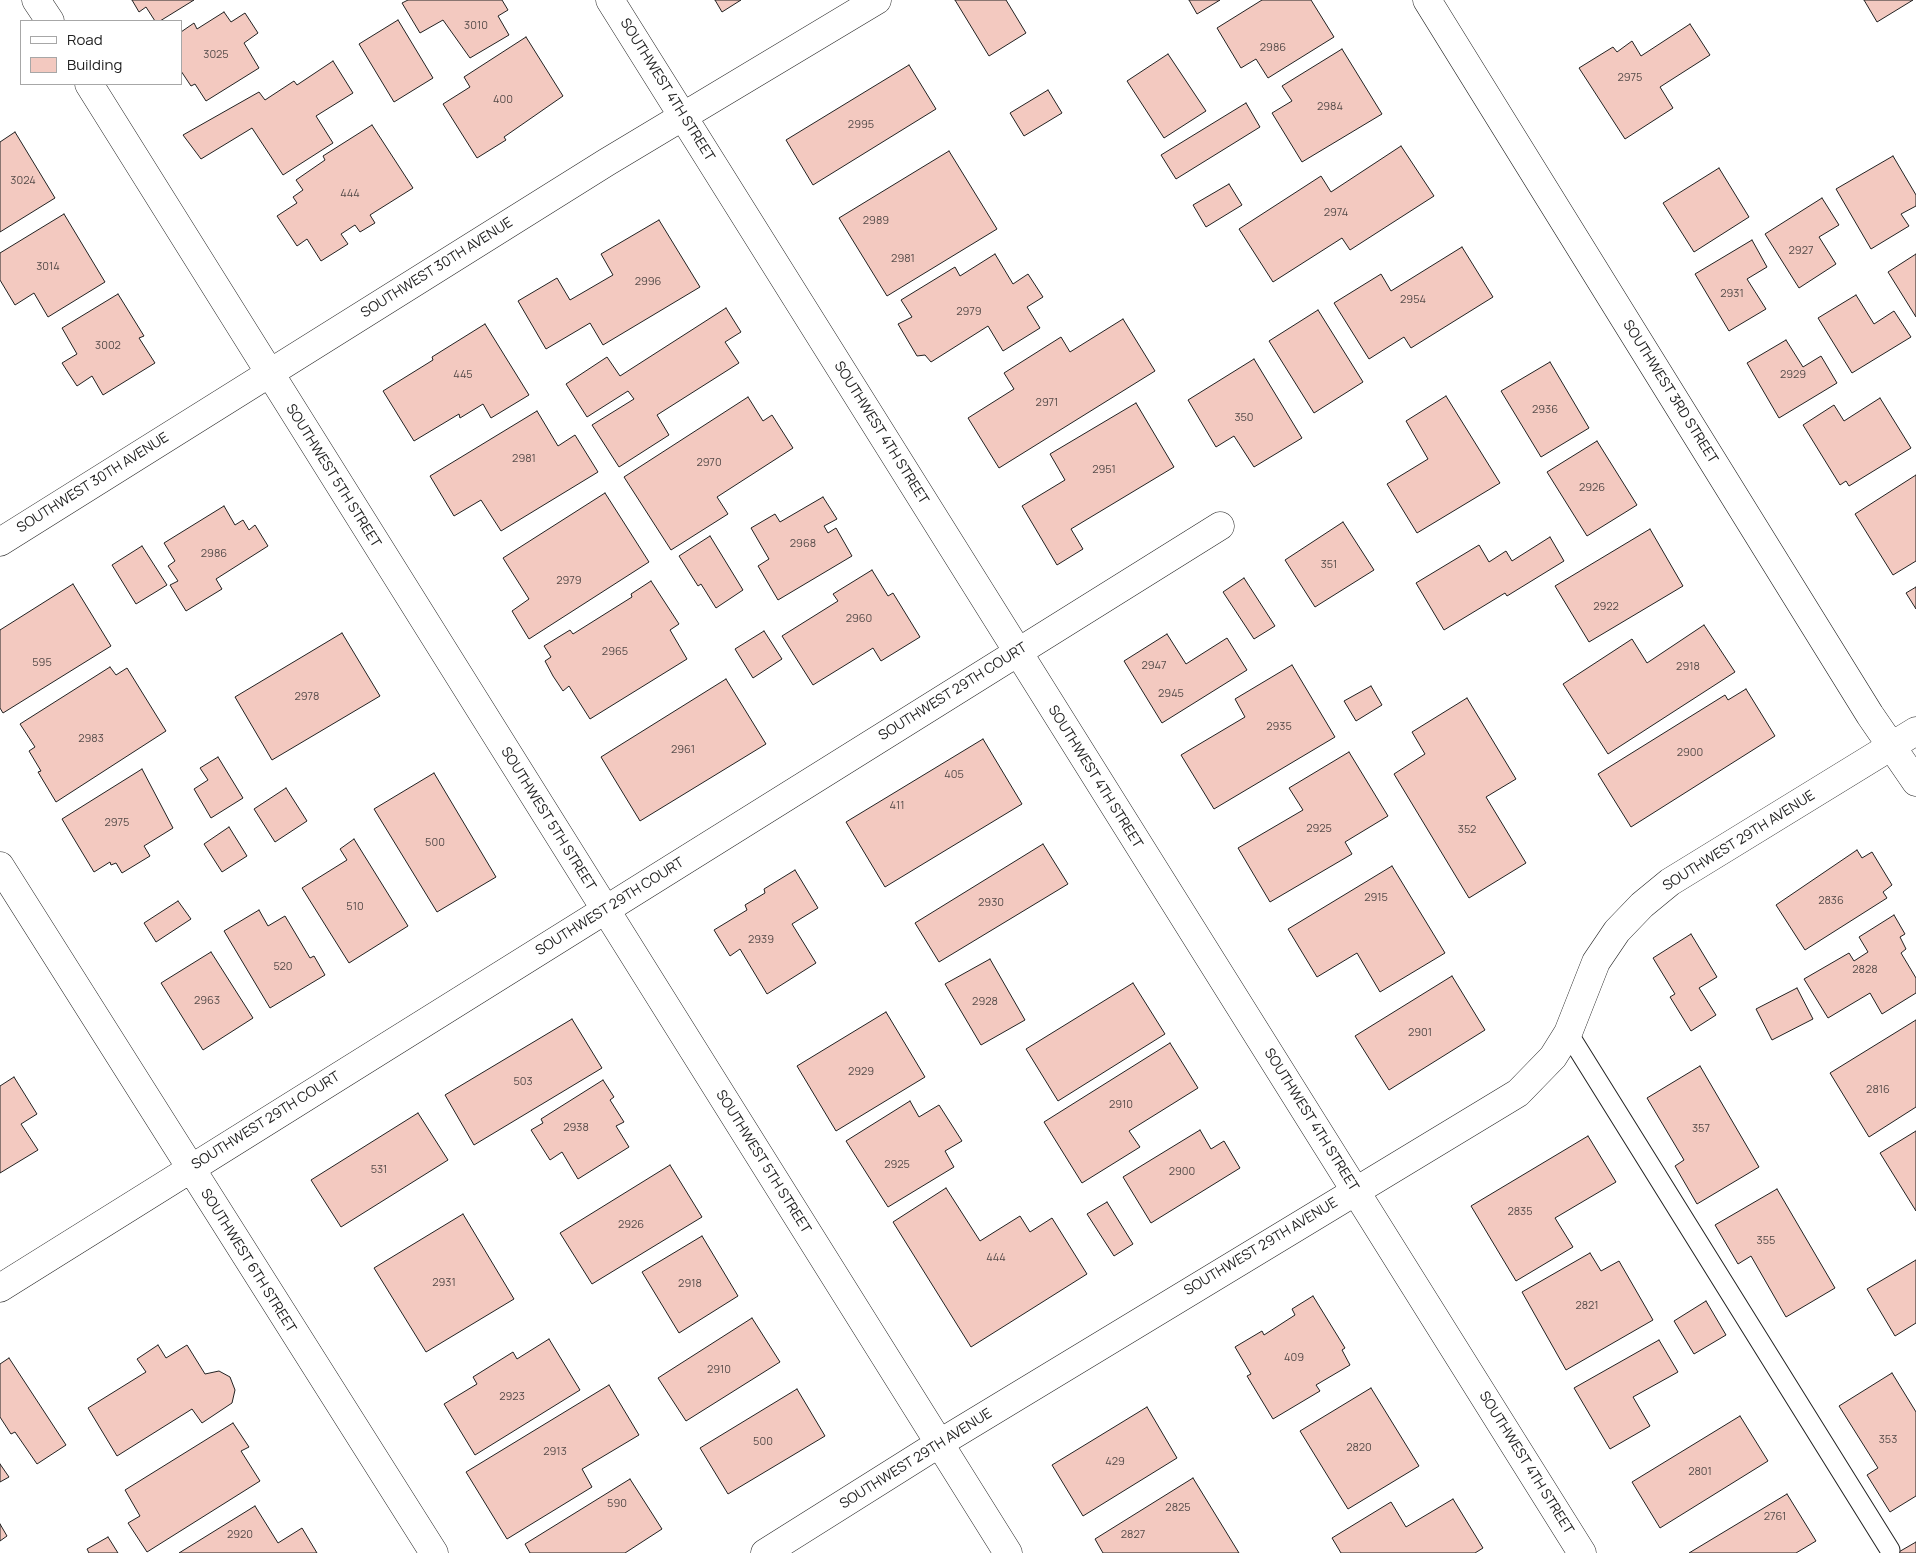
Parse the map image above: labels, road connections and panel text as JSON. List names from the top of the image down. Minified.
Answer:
{"streets":{"street":["SOUTHWEST 4TH STREET","SOUTHWEST 30TH AVENUE","SOUTHWEST 3RD STREET","SOUTHWEST 5TH STREET","SOUTHWEST 29TH COURT","SOUTHWEST 29TH AVENUE","SOUTHWEST 6TH STREET"]},"crossings":[["SOUTHWEST 4TH STREET","SOUTHWEST 30TH AVENUE"],["SOUTHWEST 4TH STREET","SOUTHWEST 29TH COURT"],["SOUTHWEST 4TH STREET","SOUTHWEST 29TH AVENUE"],["SOUTHWEST 30TH AVENUE","SOUTHWEST 5TH STREET"],["SOUTHWEST 3RD STREET","SOUTHWEST 29TH AVENUE"],["SOUTHWEST 5TH STREET","SOUTHWEST 29TH COURT"],["SOUTHWEST 5TH STREET","SOUTHWEST 29TH AVENUE"],["SOUTHWEST 29TH COURT","SOUTHWEST 6TH STREET"]],"house_numbers":["3010","2986","3025","2975","400","2984","2995","3024","444","2974","2989","2927","2981","3014","2996","2931","2954","2979","3002","445","2929","2971","2936","350","2981","2970","2951","2926","2968","2986","351","2979","2922","2960","2965","595","2947","2918","2945","2978","2935","2983","2961","2900","405","411","2975","2925","352","500","2915","2836","2930","510","2939","520","2828","2963","2928","2901","2929","503","2816","2910","2938","357","2925","531","2900","2835","2926","355","444","2931","2918","2821","409","2910","2923","353","500","2820","2913","429","2801","590","2825","2761","2920","2827"],"legend":["Road","Building"]}
